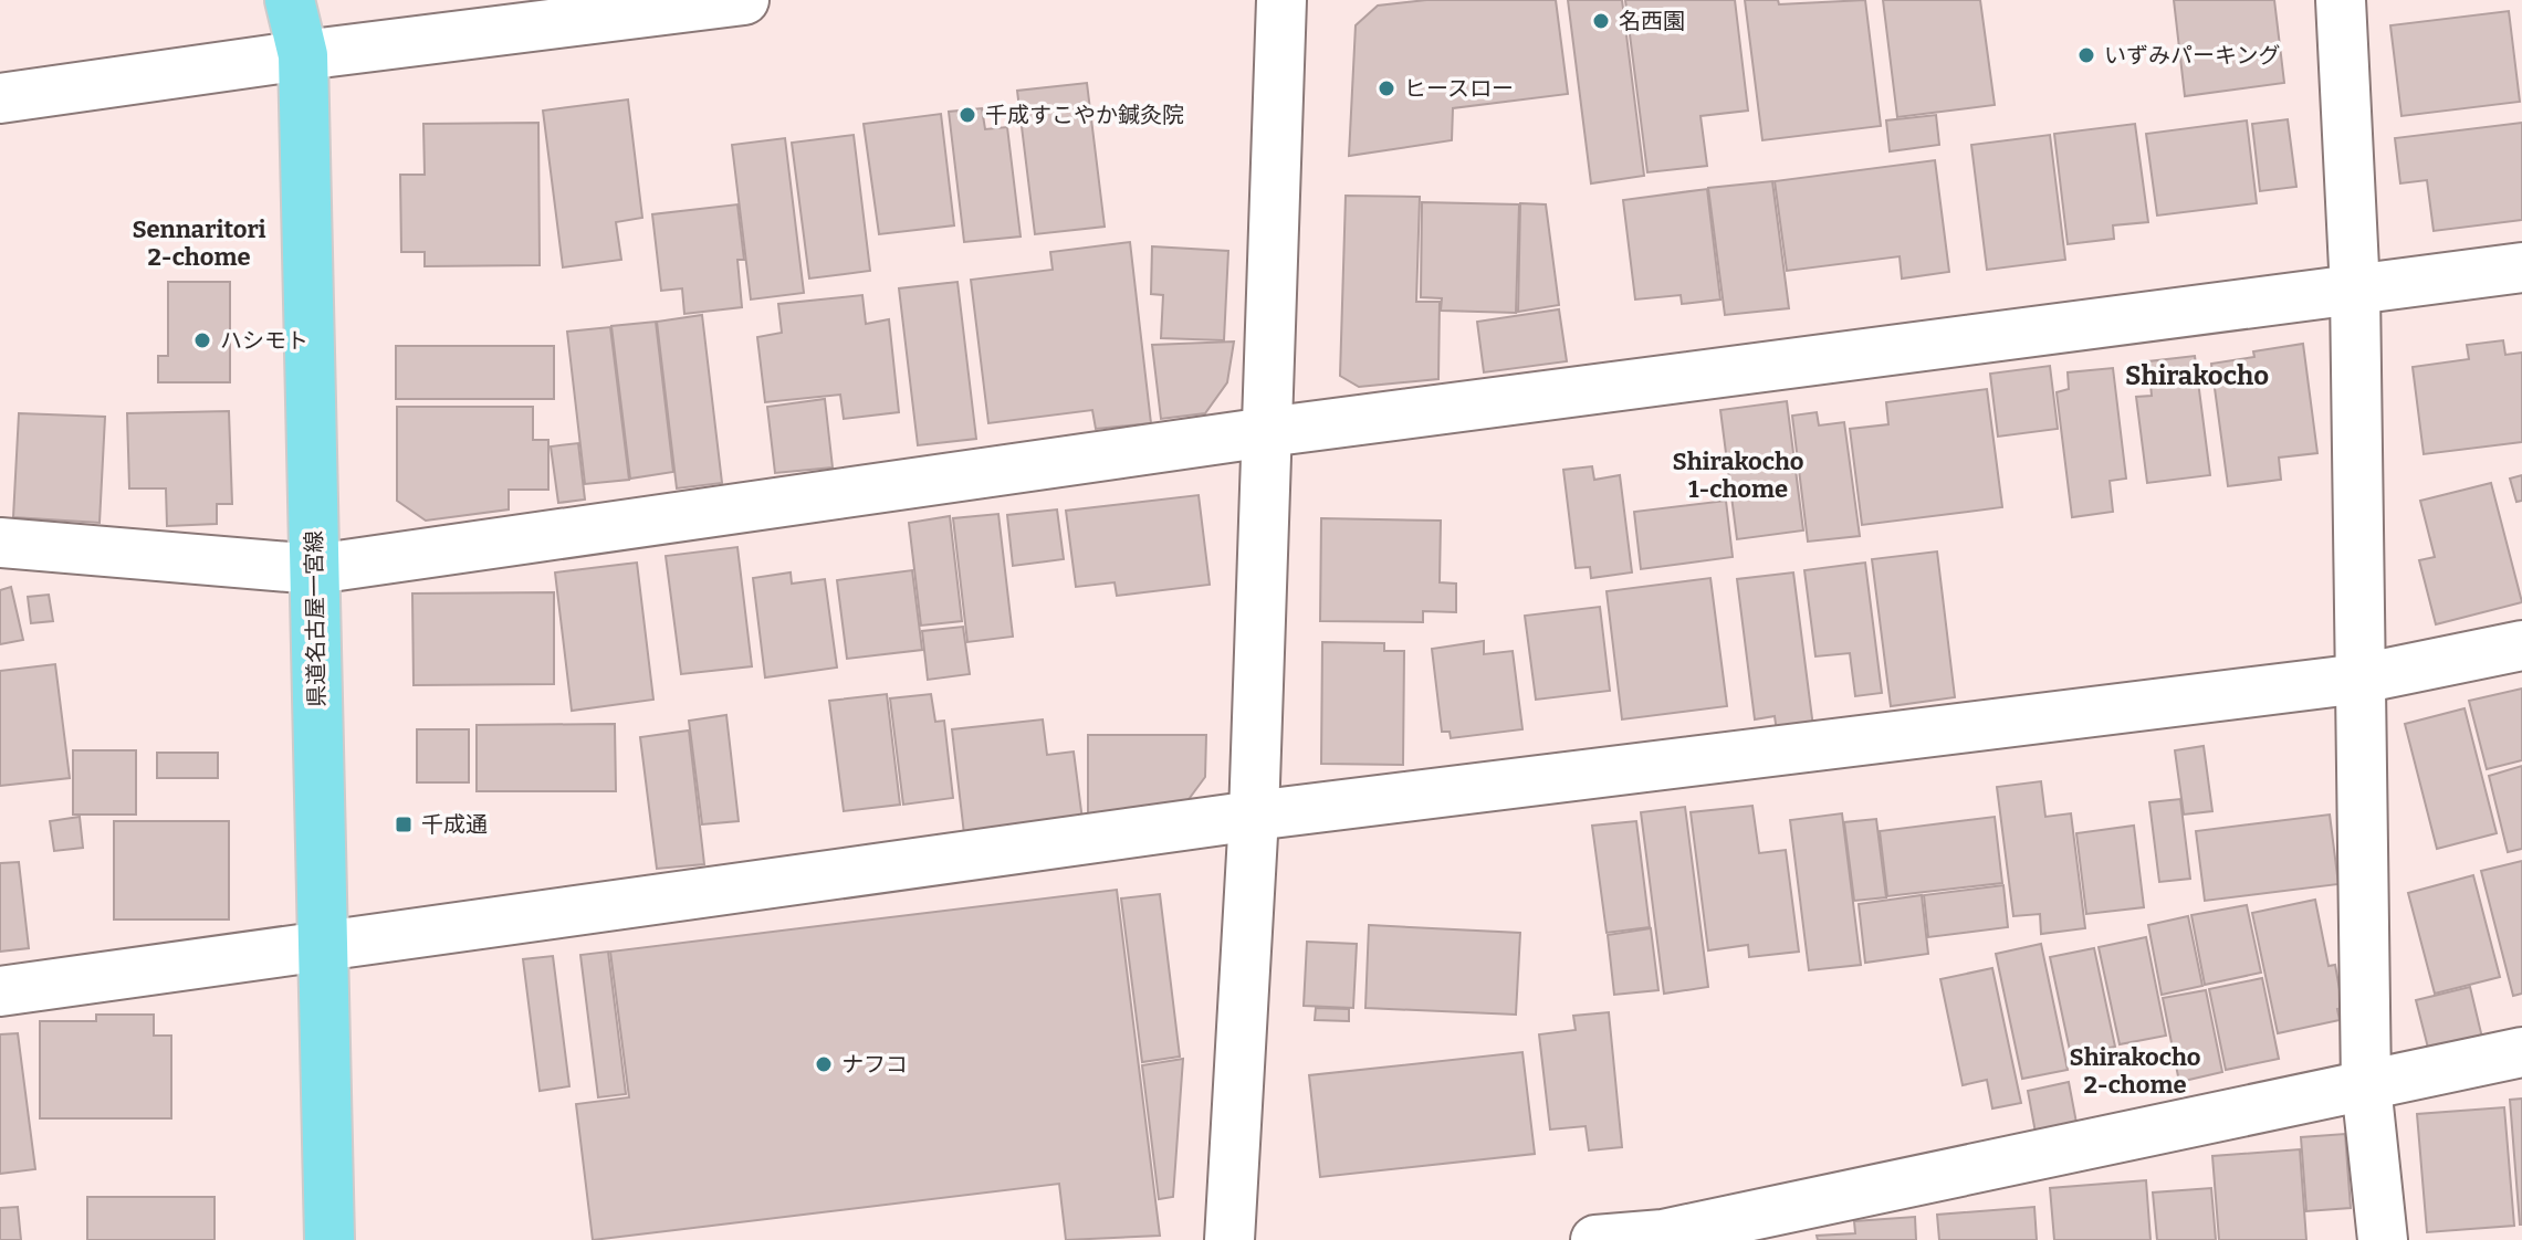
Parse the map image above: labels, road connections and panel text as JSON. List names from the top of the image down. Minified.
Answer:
{"streets":{"main road":["県道名古屋一宮線"]},"districts":["Sennaritori 2-chome","Shirakocho","Shirakocho 1-chome","Shirakocho 2-chome"],"places":{"other":["名西園","いずみパーキング","ヒースロー","千成すこやか鍼灸院","ハシモト","ナフコ"],"transit":["千成通"]}}
